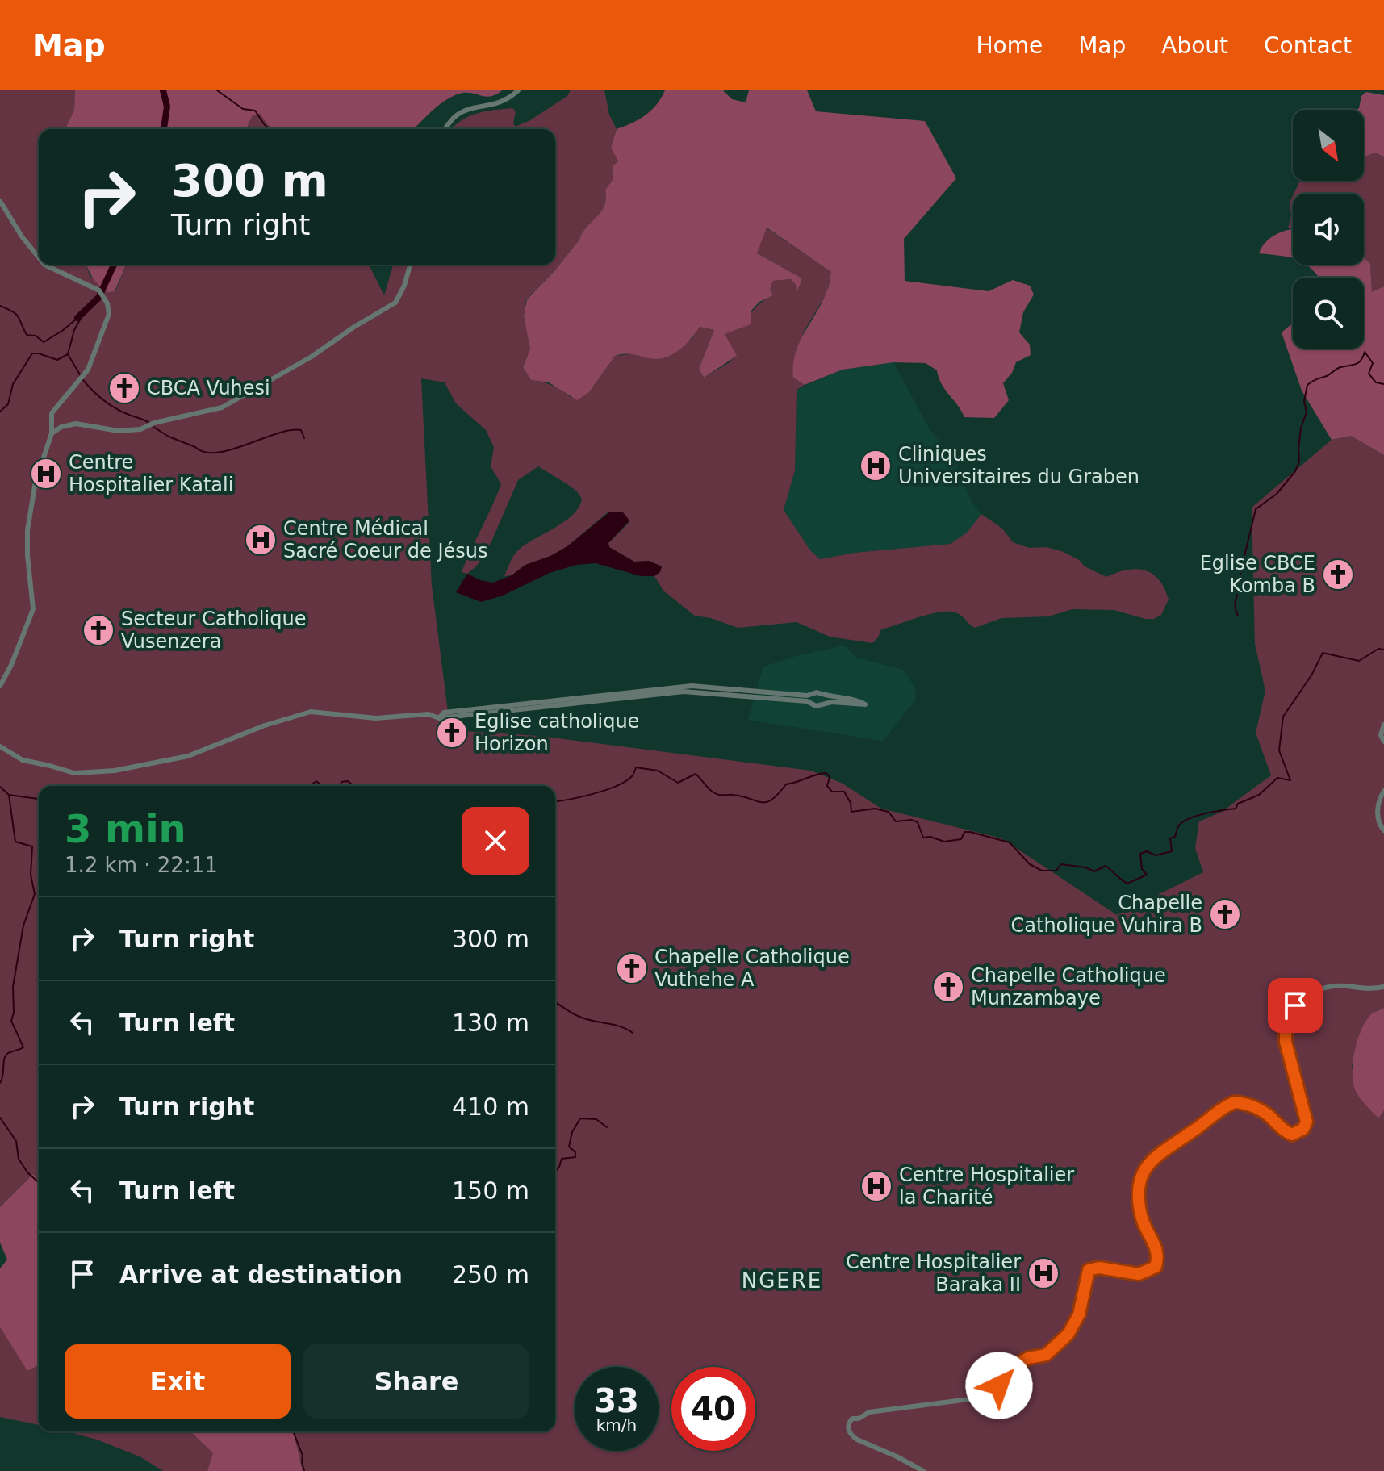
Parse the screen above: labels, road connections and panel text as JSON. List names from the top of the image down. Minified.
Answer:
{"districts":["NGERE"],"places":{"church":["CBCA Vuhesi","Eglise CBCE Komba B","Secteur Catholique Vusenzera","Eglise catholique Horizon","Chapelle Catholique Vuhira B","Chapelle Catholique Vuthehe A","Chapelle Catholique Munzambaye"],"hospital":["Cliniques Universitaires du Graben","Centre Hospitalier Katali","Centre Médical Sacré Coeur de Jésus","Centre Hospitalier la Charité","Centre Hospitalier Baraka II"]},"north":"bottom right","page":{"header":"Map","nav":["Home","Map","About","Contact"],"turn":["300 m","Turn right"],"heading":["3 min","1.2 km · 22:11"],"list":[{"name":"Turn right","value":"300 m"},{"name":"Turn left","value":"130 m"},{"name":"Turn right","value":"410 m"},{"name":"Turn left","value":"150 m"},{"name":"Arrive at destination","value":"250 m"}],"buttons":["Exit","Share"],"speed":"33 km/h","limit":"40"}}
